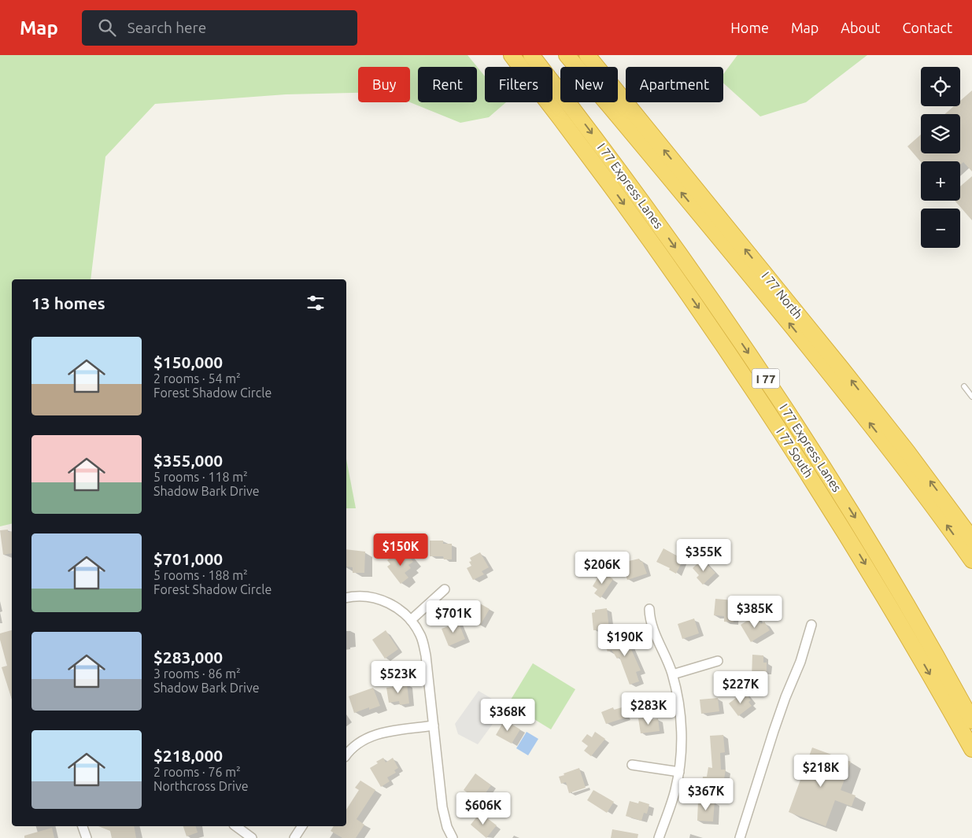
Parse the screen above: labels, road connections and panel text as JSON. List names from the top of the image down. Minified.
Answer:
{"streets":{"highway":["I 77 Express Lanes","I 77 North","I 77","I 77 South"]},"crossings":[["I 77","I 77 South"]],"page":{"header":"Map","search":"Search here","nav":["Home","Map","About","Contact"],"map_buttons":["+","−"],"chip":["Buy","Rent","Filters","New","Apartment"],"heading":"13 homes","list":[{"name":"$150,000","note":"2 rooms · 54 m² · Forest Shadow Circle"},{"name":"$355,000","note":"5 rooms · 118 m² · Shadow Bark Drive"},{"name":"$701,000","note":"5 rooms · 188 m² · Forest Shadow Circle"},{"name":"$283,000","note":"3 rooms · 86 m² · Shadow Bark Drive"},{"name":"$218,000","note":"2 rooms · 76 m² · Northcross Drive"}],"price":["$150K","$355K","$206K","$385K","$701K","$190K","$523K","$227K","$283K","$368K","$218K","$367K","$606K"]}}
